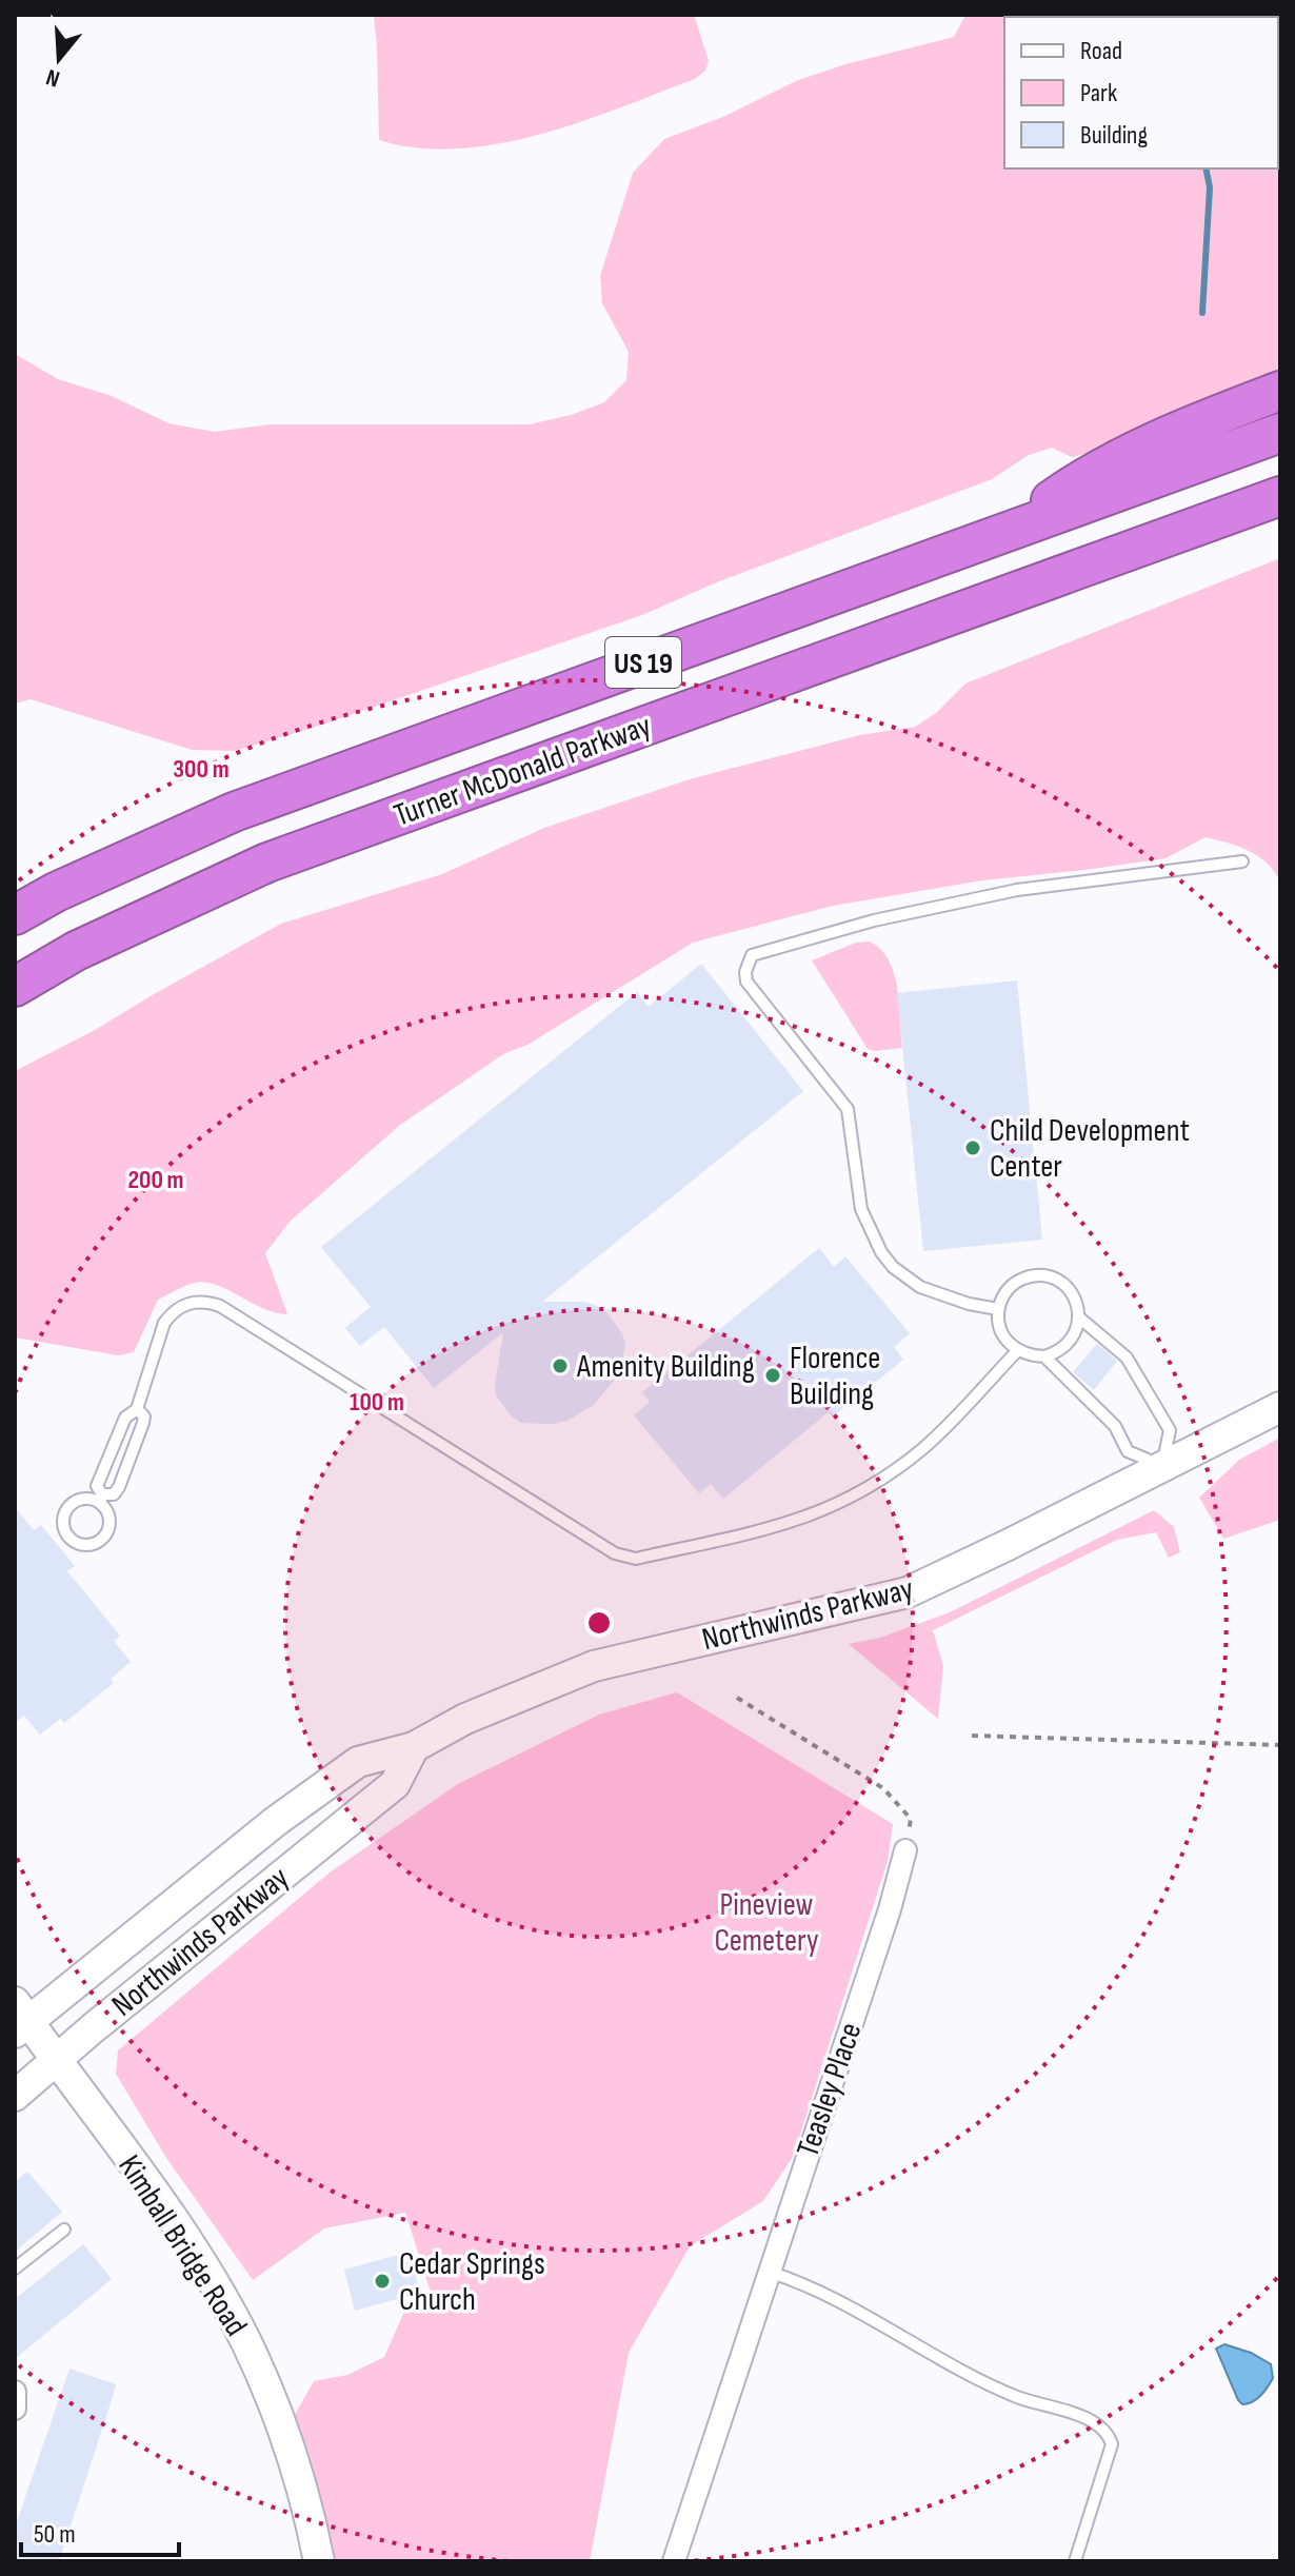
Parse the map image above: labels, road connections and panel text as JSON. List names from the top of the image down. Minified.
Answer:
{"streets":{"highway":["US 19","Turner McDonald Parkway"],"street":["Northwinds Parkway","Teasley Place","Kimball Bridge Road"]},"crossings":[["Northwinds Parkway","Kimball Bridge Road"]],"parks":["Pineview Cemetery"],"places":["Child Development Center","Amenity Building","Florence Building","Cedar Springs Church"],"legend":["Road","Park","Building"],"scale_bar":"50 m","north":"bottom","rings":["300 m","200 m","100 m"]}
